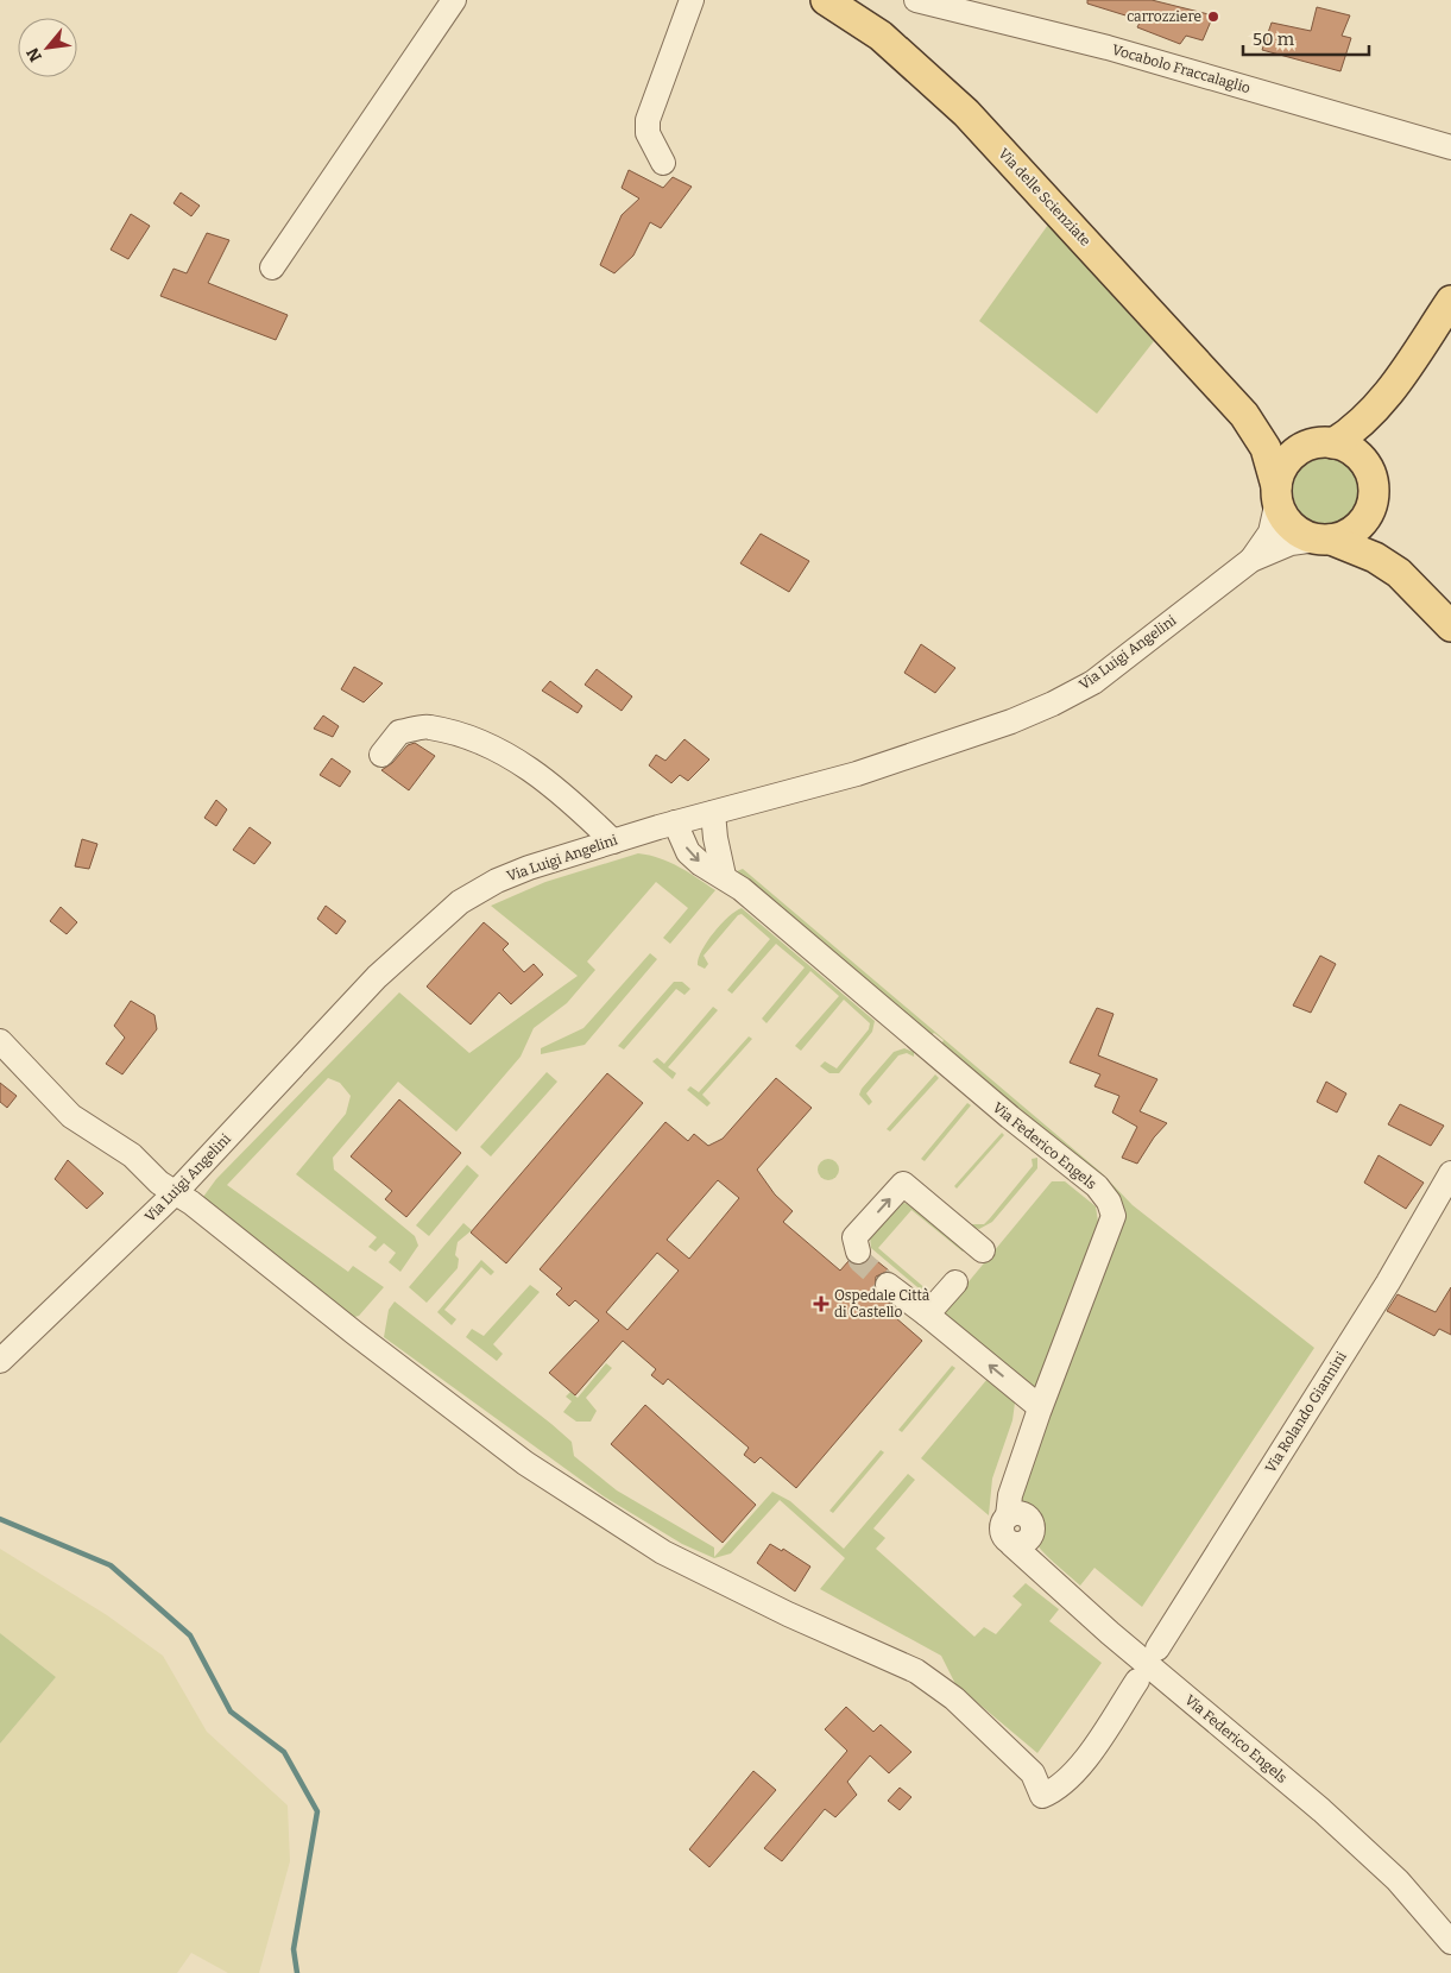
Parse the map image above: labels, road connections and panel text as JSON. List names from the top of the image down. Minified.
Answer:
{"streets":{"main road":["Via delle Scienziate"],"street":["Vocabolo Fraccalaglio","Via Luigi Angelini","Via Federico Engels","Via Rolando Giannini"]},"crossings":[["Via delle Scienziate","Via Luigi Angelini"],["Via Luigi Angelini","Via Federico Engels"]],"places":{"other":["carrozziere"],"health":["Ospedale Città di Castello"]},"scale_bar":"50 m","north":"bottom left"}
